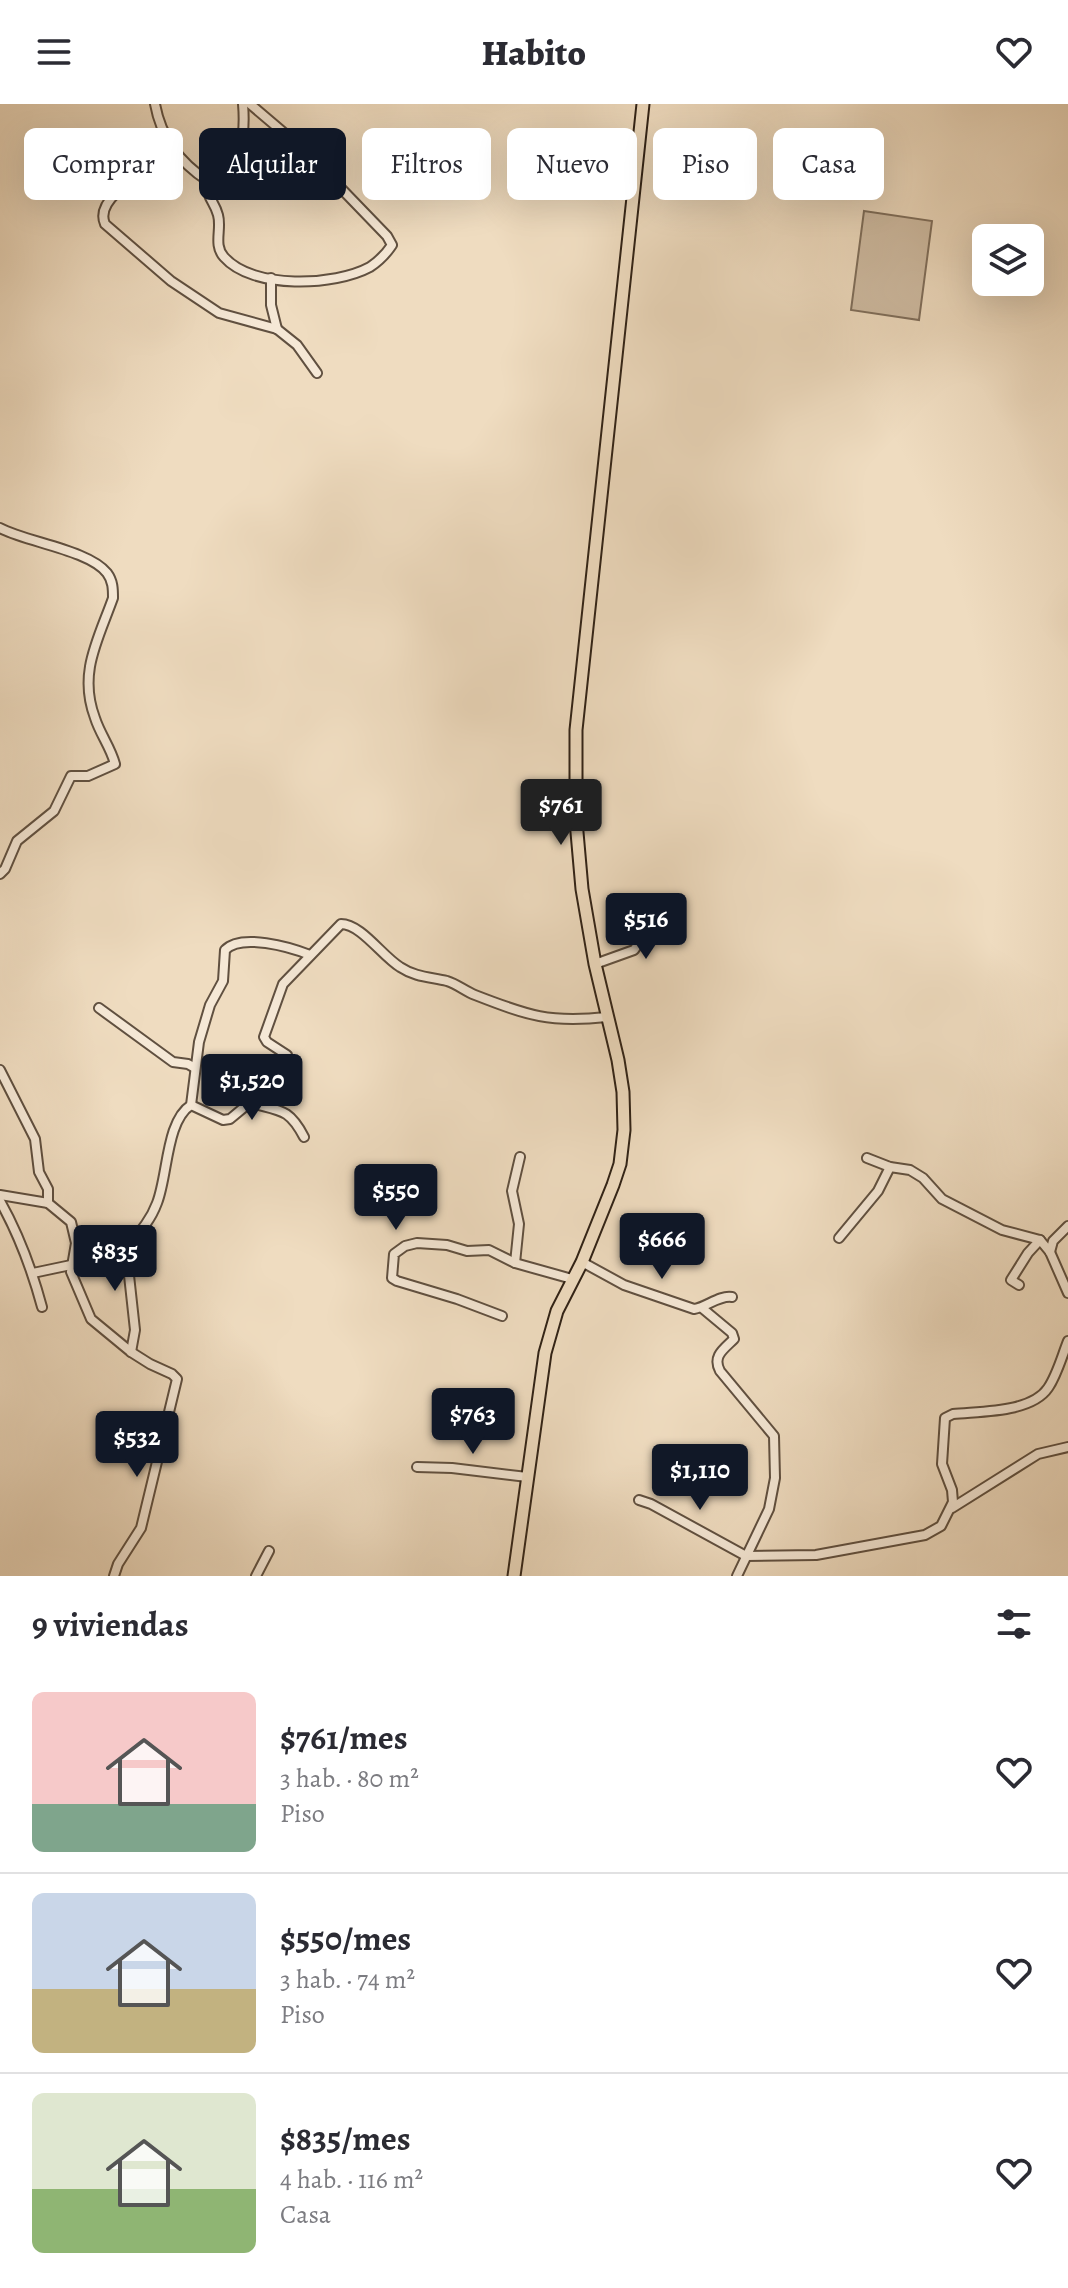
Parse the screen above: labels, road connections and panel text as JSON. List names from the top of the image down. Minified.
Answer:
{"page":{"header":"Habito","chip":["Comprar","Alquilar","Filtros","Nuevo","Piso","Casa"],"price":["$761","$516","$1,520","$550","$666","$835","$763","$532","$1,110"],"heading":"9 viviendas","list":[{"name":"$761/mes","note":"3 hab. · 80 m² · Piso"},{"name":"$550/mes","note":"3 hab. · 74 m² · Piso"},{"name":"$835/mes","note":"4 hab. · 116 m² · Casa"}]}}
